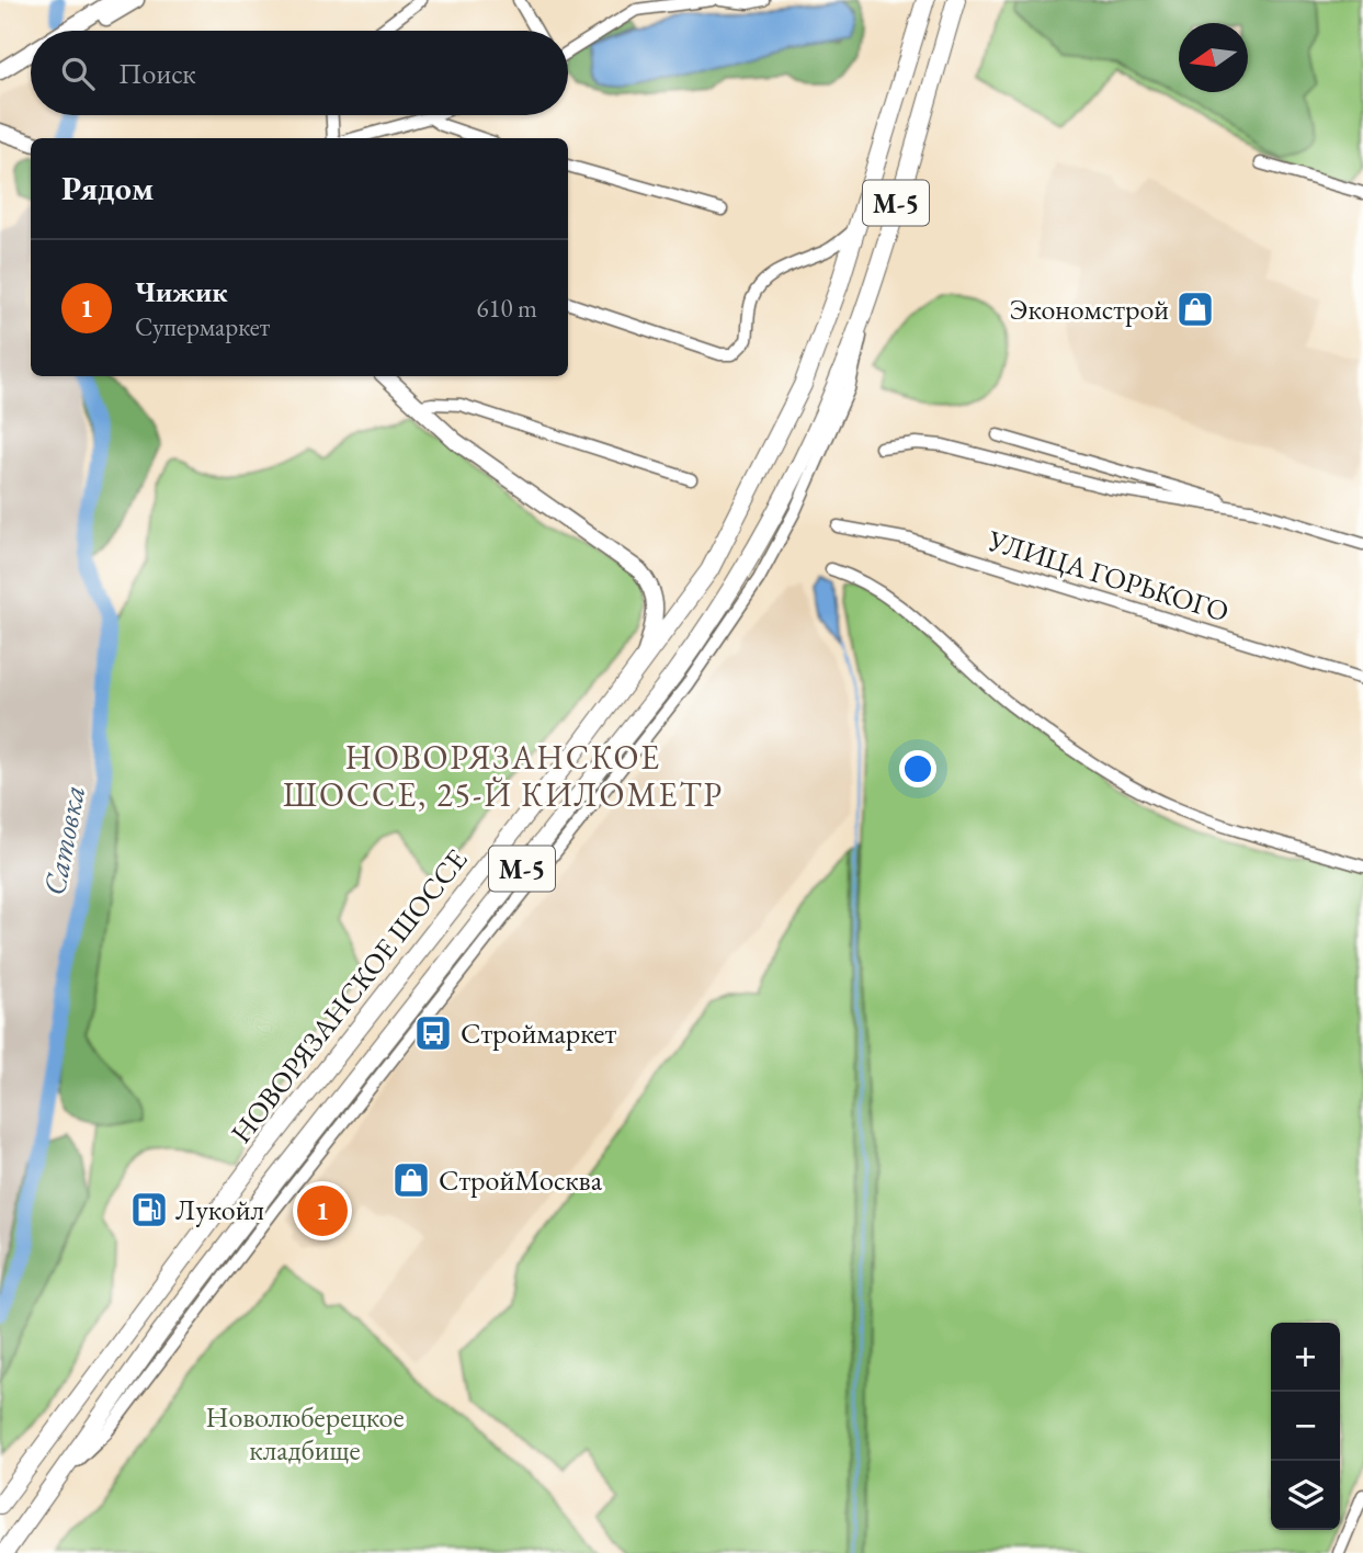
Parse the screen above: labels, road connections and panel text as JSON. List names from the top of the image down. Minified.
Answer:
{"streets":{"highway":["М-5","НОВОРЯЗАНСКОЕ ШОССЕ"],"street":["УЛИЦА ГОРЬКОГО"]},"districts":["НОВОРЯЗАНСКОЕ ШОССЕ, 25-Й КИЛОМЕТР"],"water":["Сатовка"],"parks":["Новолюберецкое кладбище"],"places":{"shop":["Экономстрой","СтройМосква"],"bus stop":["Строймаркет"],"fuel station":["Лукойл"]},"north":"left","page":{"search":"Поиск","heading":"Рядом","list":[{"mark":"1","name":"Чижик","note":"Супермаркет","value":"610 m"}],"pins":"1","map_buttons":["+","−"]}}
